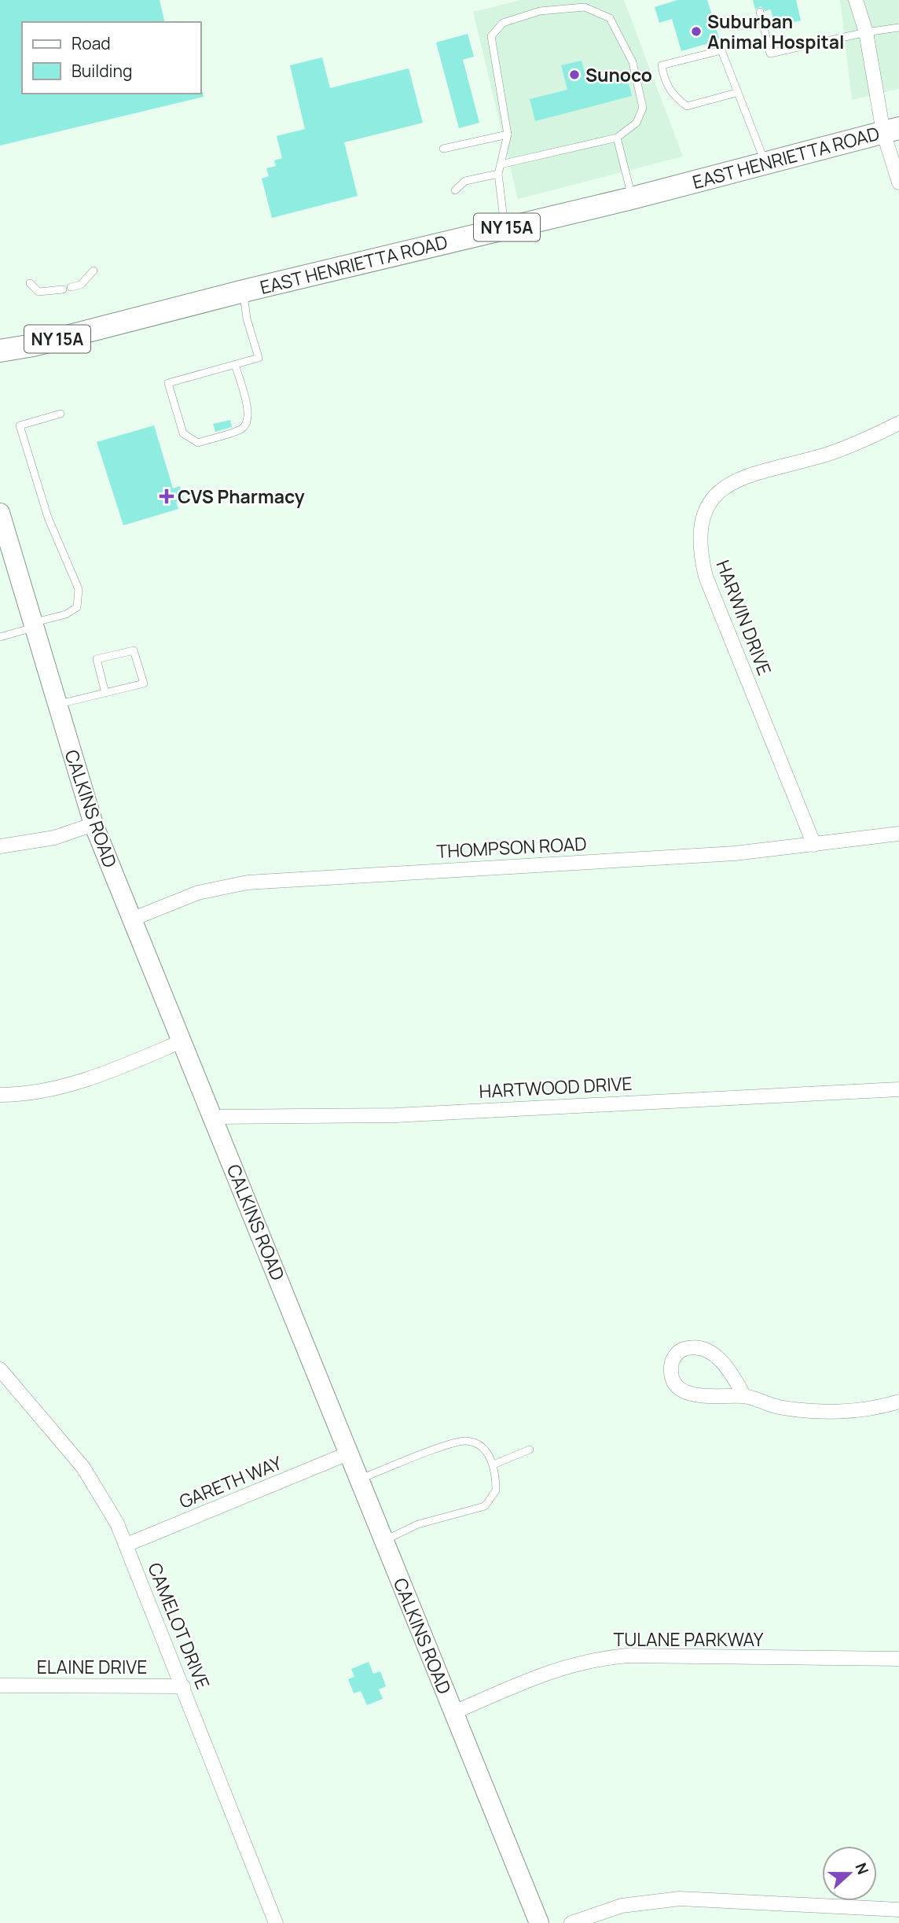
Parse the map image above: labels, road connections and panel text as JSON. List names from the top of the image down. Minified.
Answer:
{"streets":{"main road":["EAST HENRIETTA ROAD","NY 15A","CALKINS ROAD"],"street":["HARWIN DRIVE","THOMPSON ROAD","HARTWOOD DRIVE","GARETH WAY","CAMELOT DRIVE","TULANE PARKWAY","ELAINE DRIVE"]},"crossings":[["HARWIN DRIVE","THOMPSON ROAD"],["CALKINS ROAD","THOMPSON ROAD"],["CALKINS ROAD","HARTWOOD DRIVE"],["CALKINS ROAD","GARETH WAY"],["CALKINS ROAD","TULANE PARKWAY"],["GARETH WAY","CAMELOT DRIVE"],["CAMELOT DRIVE","ELAINE DRIVE"]],"places":{"other":["Suburban Animal Hospital","Sunoco"],"health":["CVS Pharmacy"]},"legend":["Road","Building"],"north":"right"}
